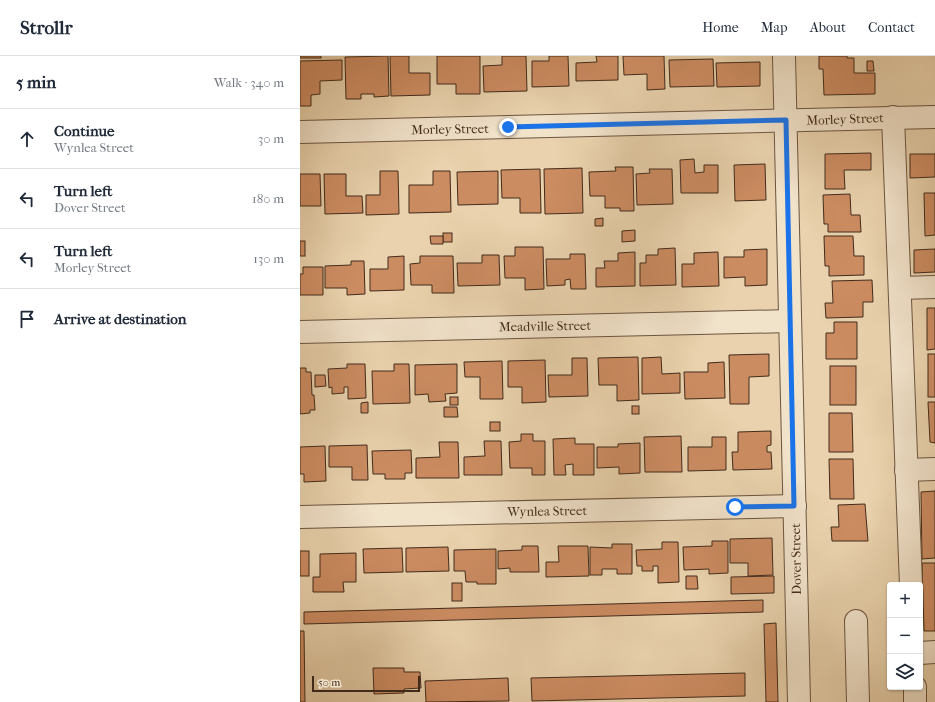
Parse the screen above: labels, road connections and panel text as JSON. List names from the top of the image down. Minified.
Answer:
{"streets":{"street":["Morley Street","Meadville Street","Wynlea Street","Dover Street"]},"crossings":[["Morley Street","Dover Street"],["Meadville Street","Dover Street"],["Wynlea Street","Dover Street"]],"scale_bar":"50 m","page":{"header":"Strollr","nav":["Home","Map","About","Contact"],"heading":["5 min","Walk · 340 m"],"list":[["Continue","Wynlea Street","30 m"],["Turn left","Dover Street","180 m"],["Turn left","Morley Street","130 m"],"Arrive at destination"],"map_buttons":["+","−"],"scale":"50 m"}}
